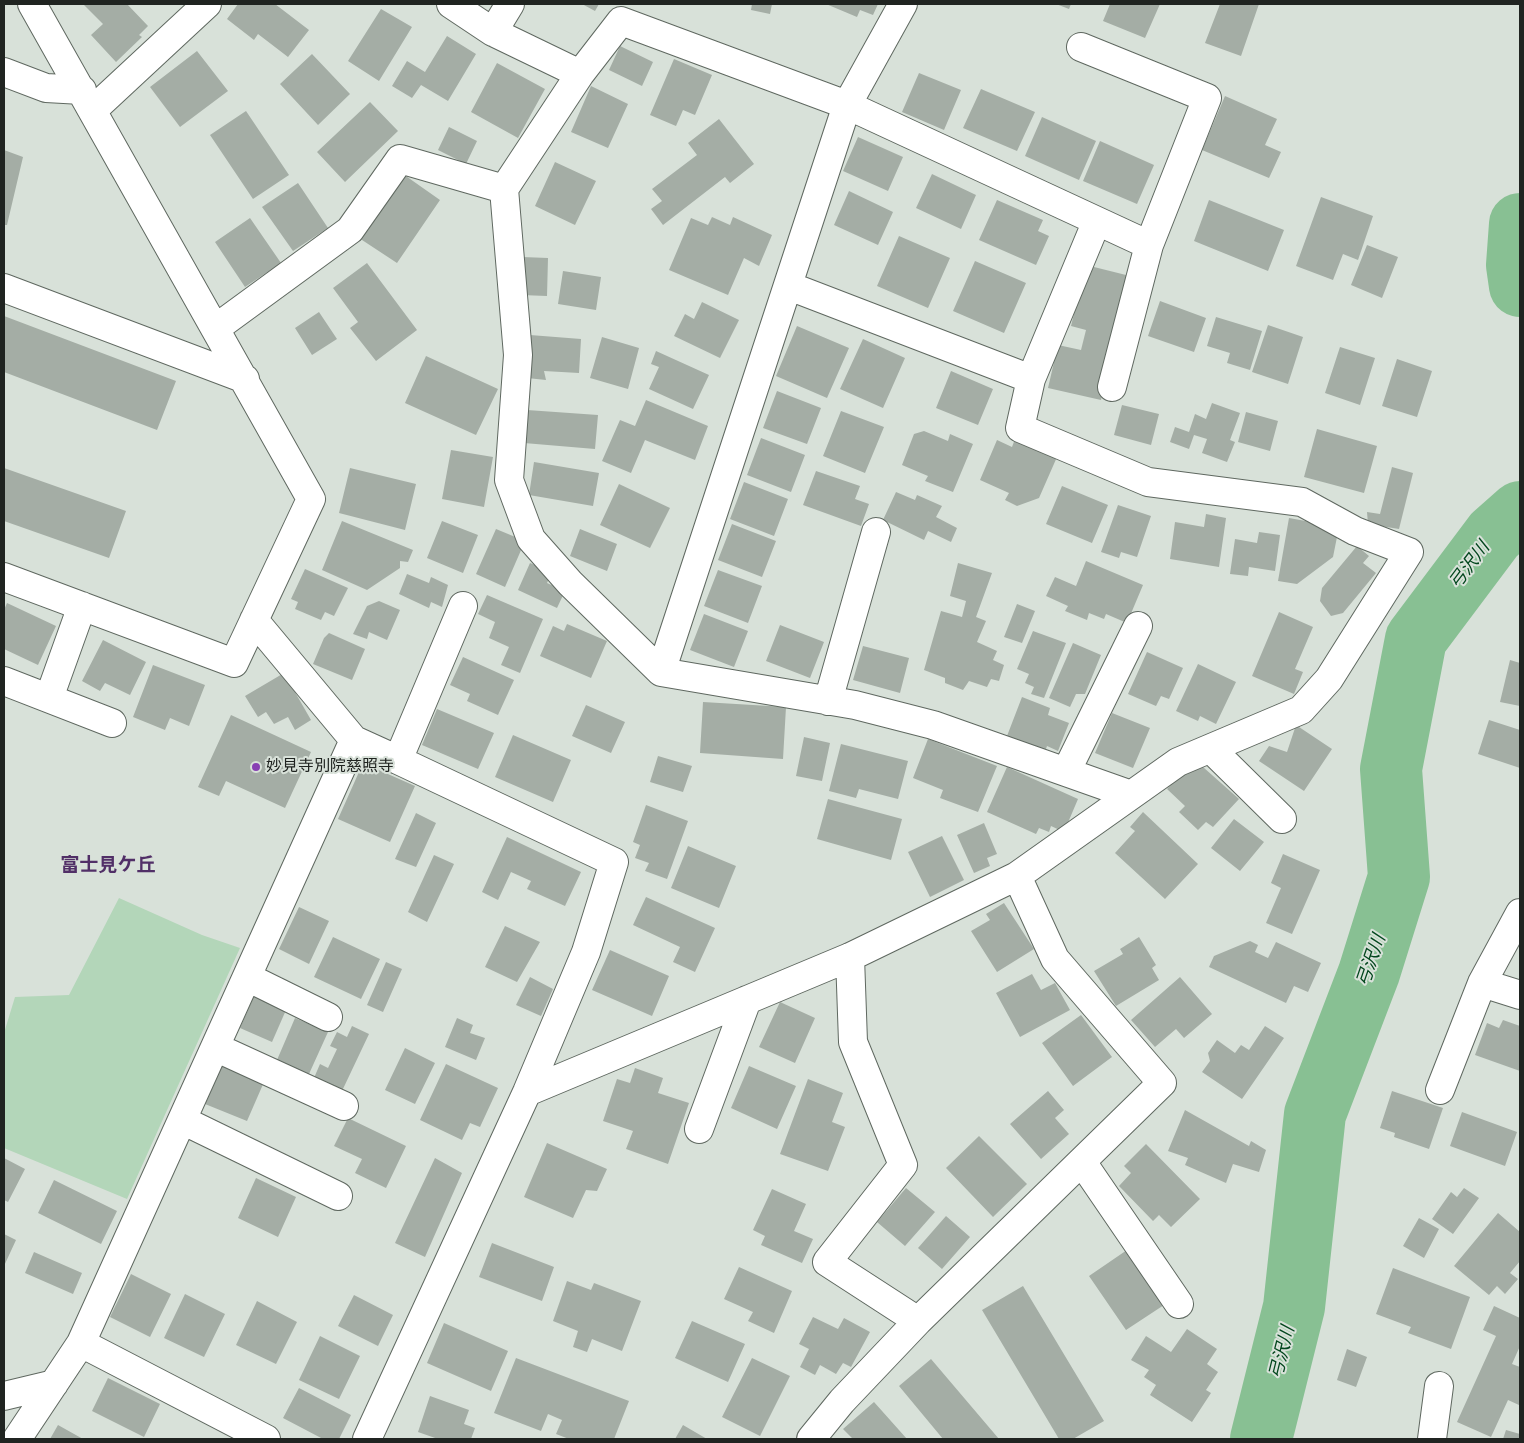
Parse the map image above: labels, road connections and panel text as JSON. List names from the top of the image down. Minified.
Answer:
{"districts":["富士見ケ丘"],"water":["弓沢川"],"places":["妙見寺別院慈照寺"]}
